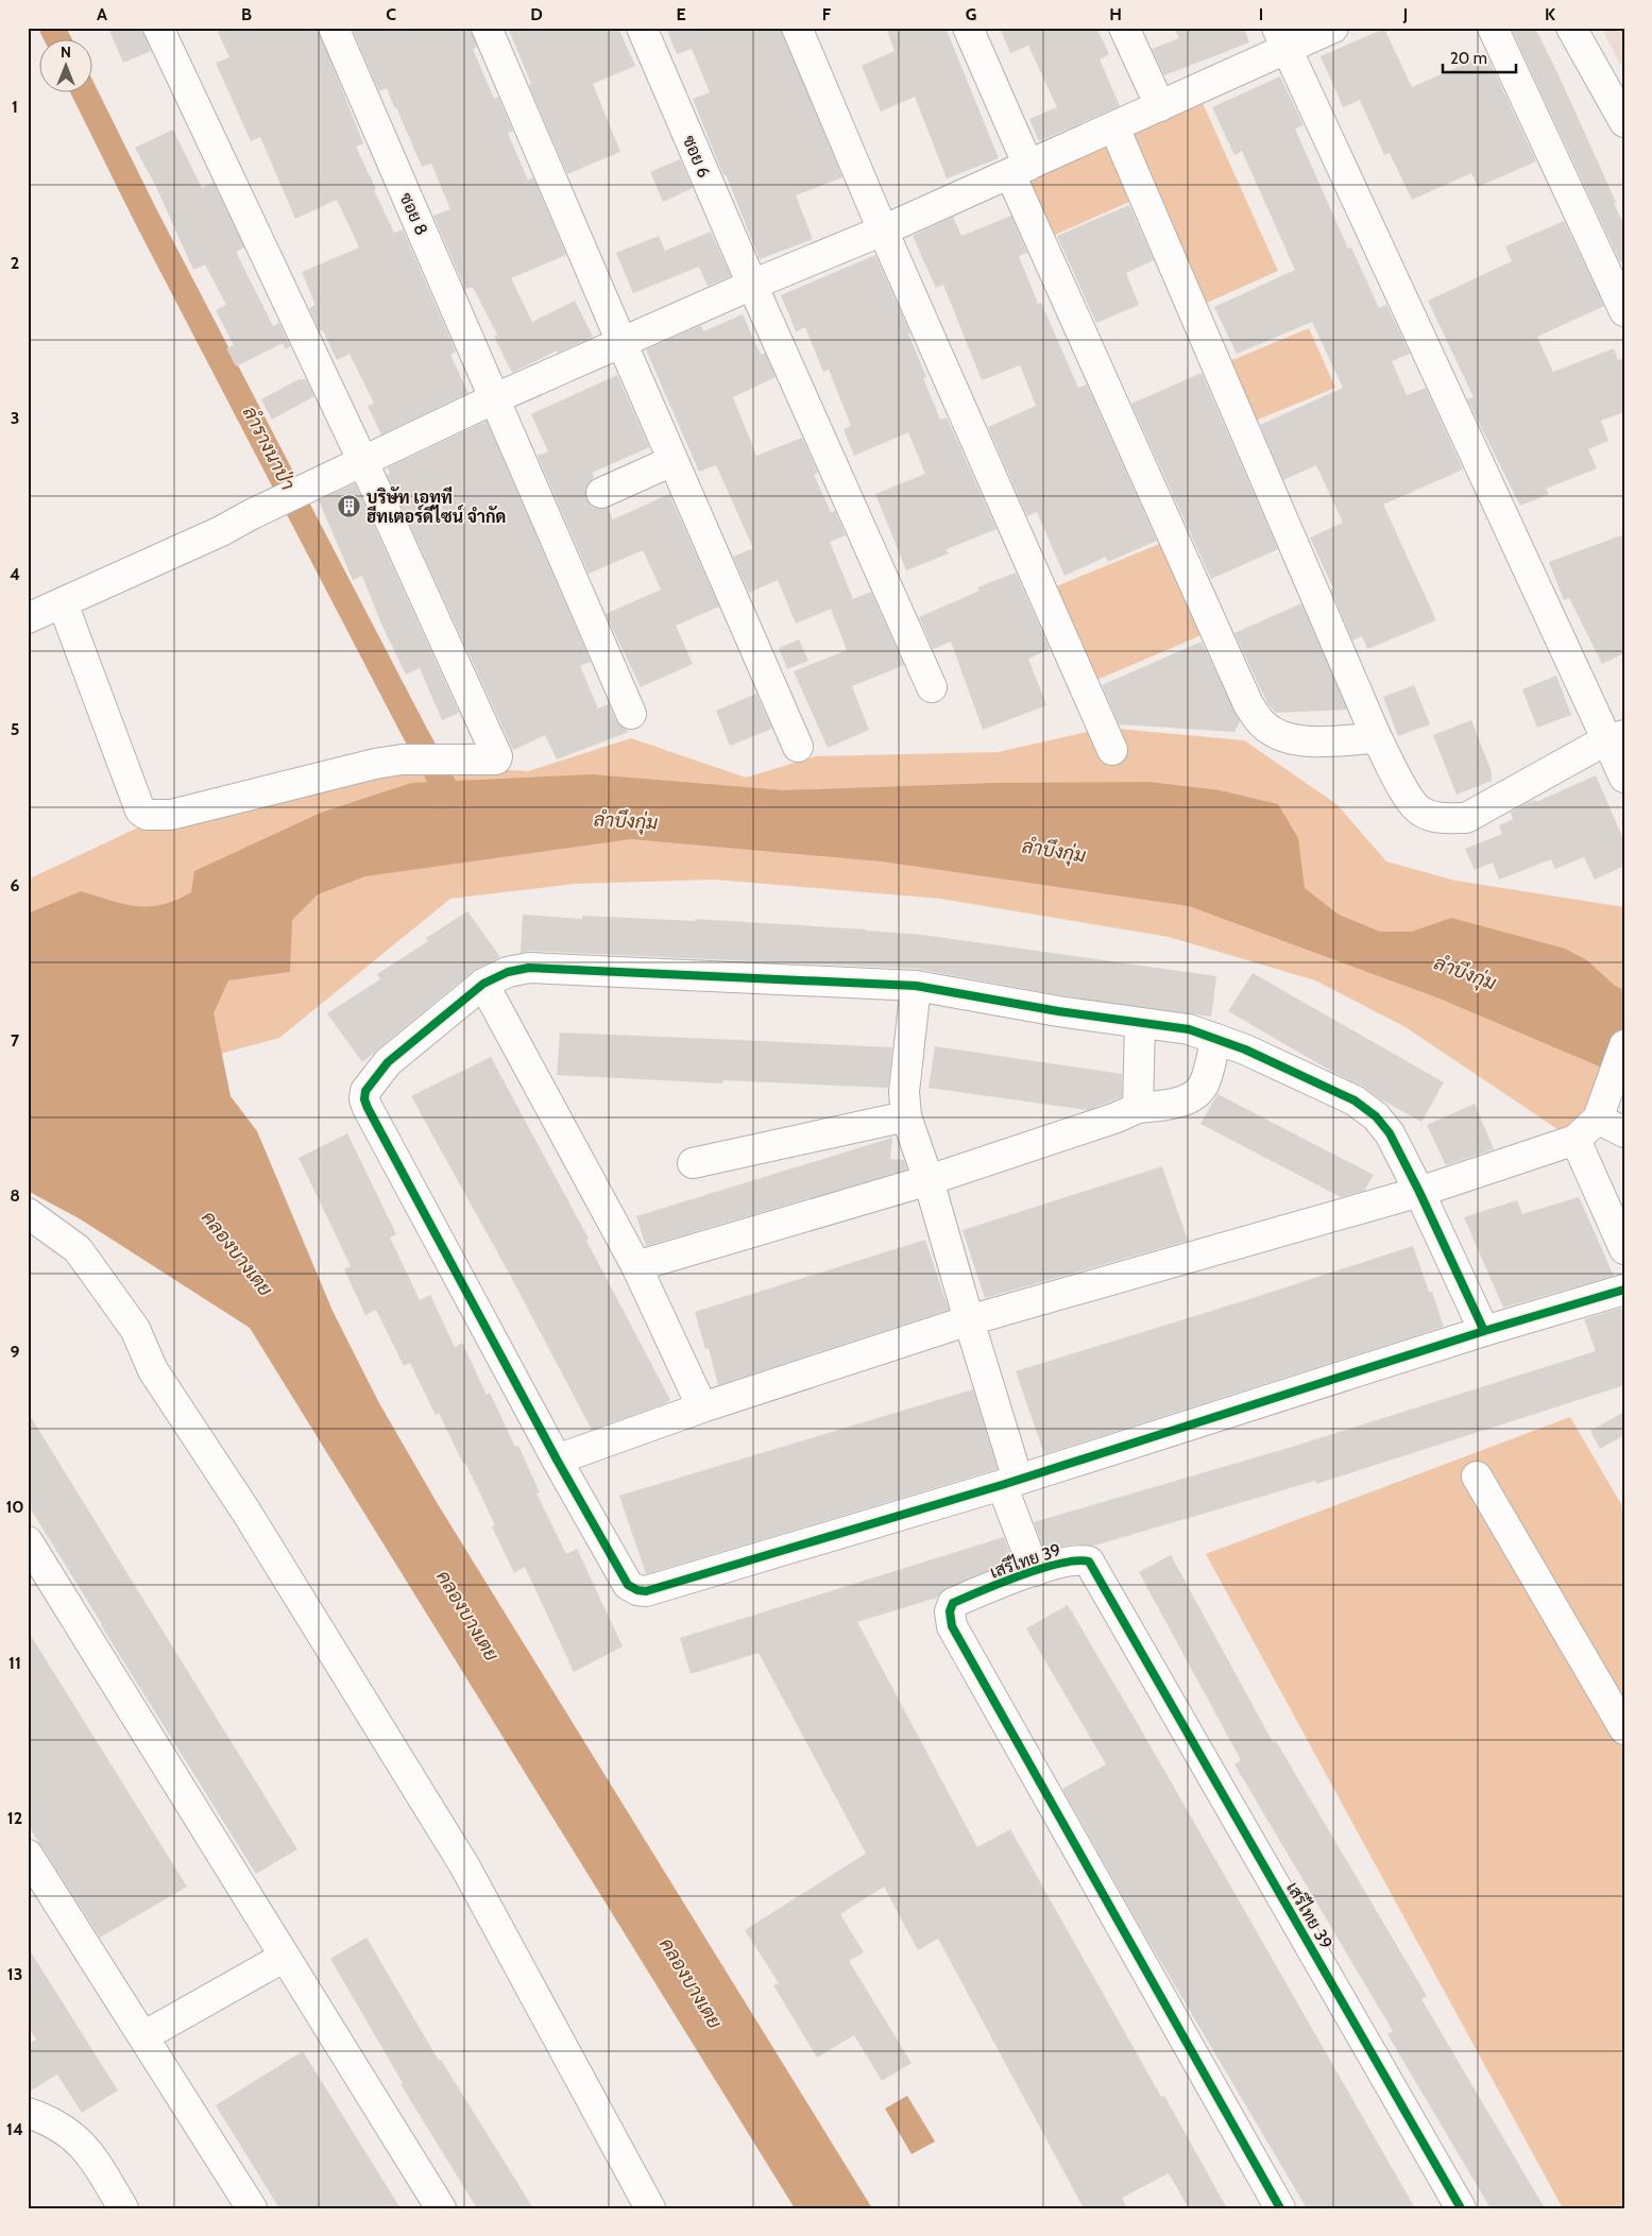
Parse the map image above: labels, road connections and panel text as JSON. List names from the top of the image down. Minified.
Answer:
{"streets":{"street":["ซอย 6","ซอย 8","เสรีไทย 39"]},"water":["ลำรางนาป่า","ลำบึงกุ่ม","คลองบางเตย"],"places":{"building":["บริษัท เอทูที ฮีทเตอร์ดีไซน์ จำกัด"]},"scale_bar":"20 m","north":"top","grid":{"columns":["A","B","C","D","E","F","G","H","I","J","K"],"rows":["1","2","3","4","5","6","7","8","9","10","11","12","13","14"]}}
